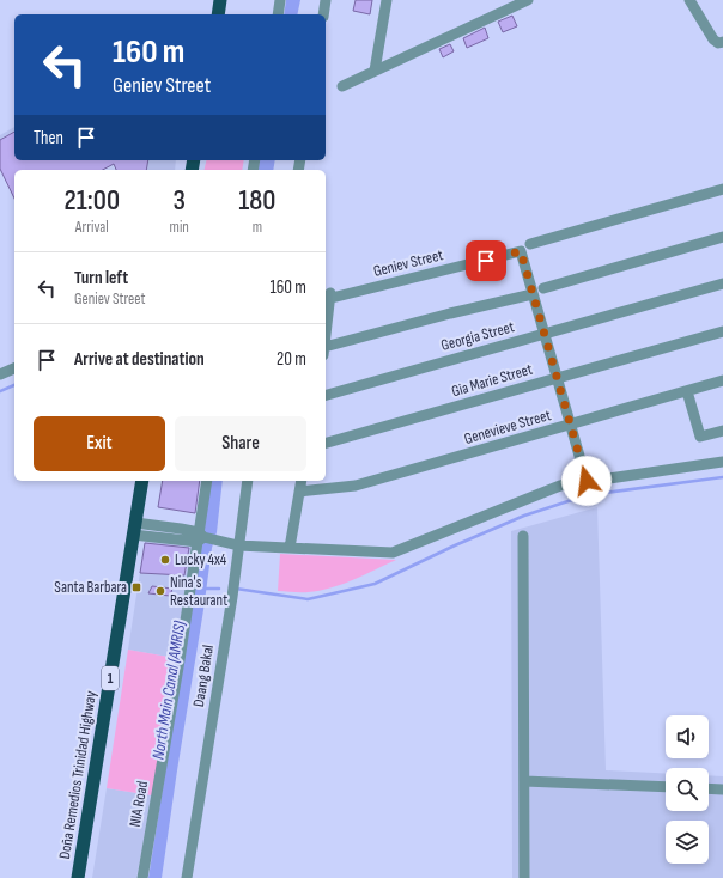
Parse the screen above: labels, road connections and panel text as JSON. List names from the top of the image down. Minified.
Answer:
{"streets":{"highway":["1","Doña Remedios Trinidad Highway"],"street":["Geniev Street","Georgia Street","Gia Marie Street","Genevieve Street","Daang Bakal","NIA Road"]},"water":["North Main Canal (AMRIS)"],"places":{"other":["Lucky 4x4","Nina's Restaurant"],"transit":["Santa Barbara"]},"page":{"turn":["160 m","Geniev Street"],"then":"Then","eta":["21:00","Arrival","3","min","180","m"],"list":[{"name":"Turn left","note":"Geniev Street","value":"160 m"},{"name":"Arrive at destination","value":"20 m"}],"buttons":["Exit","Share"]}}
